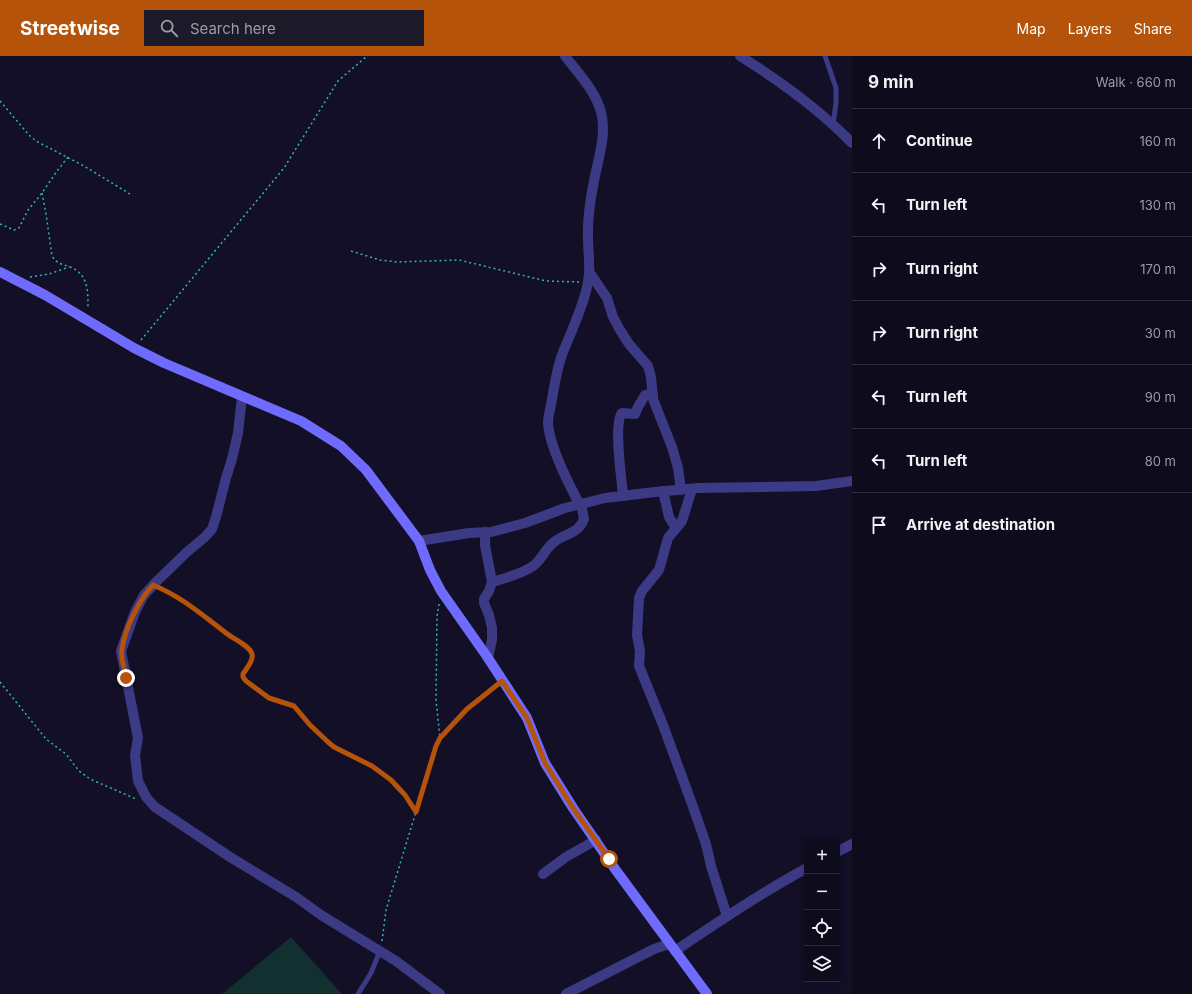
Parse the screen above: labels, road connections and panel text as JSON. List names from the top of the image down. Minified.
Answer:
{"page":{"header":"Streetwise","search":"Search here","nav":["Map","Layers","Share"],"heading":["9 min","Walk · 660 m"],"list":[["Continue","160 m"],["Turn left","130 m"],["Turn right","170 m"],["Turn right","30 m"],["Turn left","90 m"],["Turn left","80 m"],"Arrive at destination"],"map_buttons":["+","−"]}}
